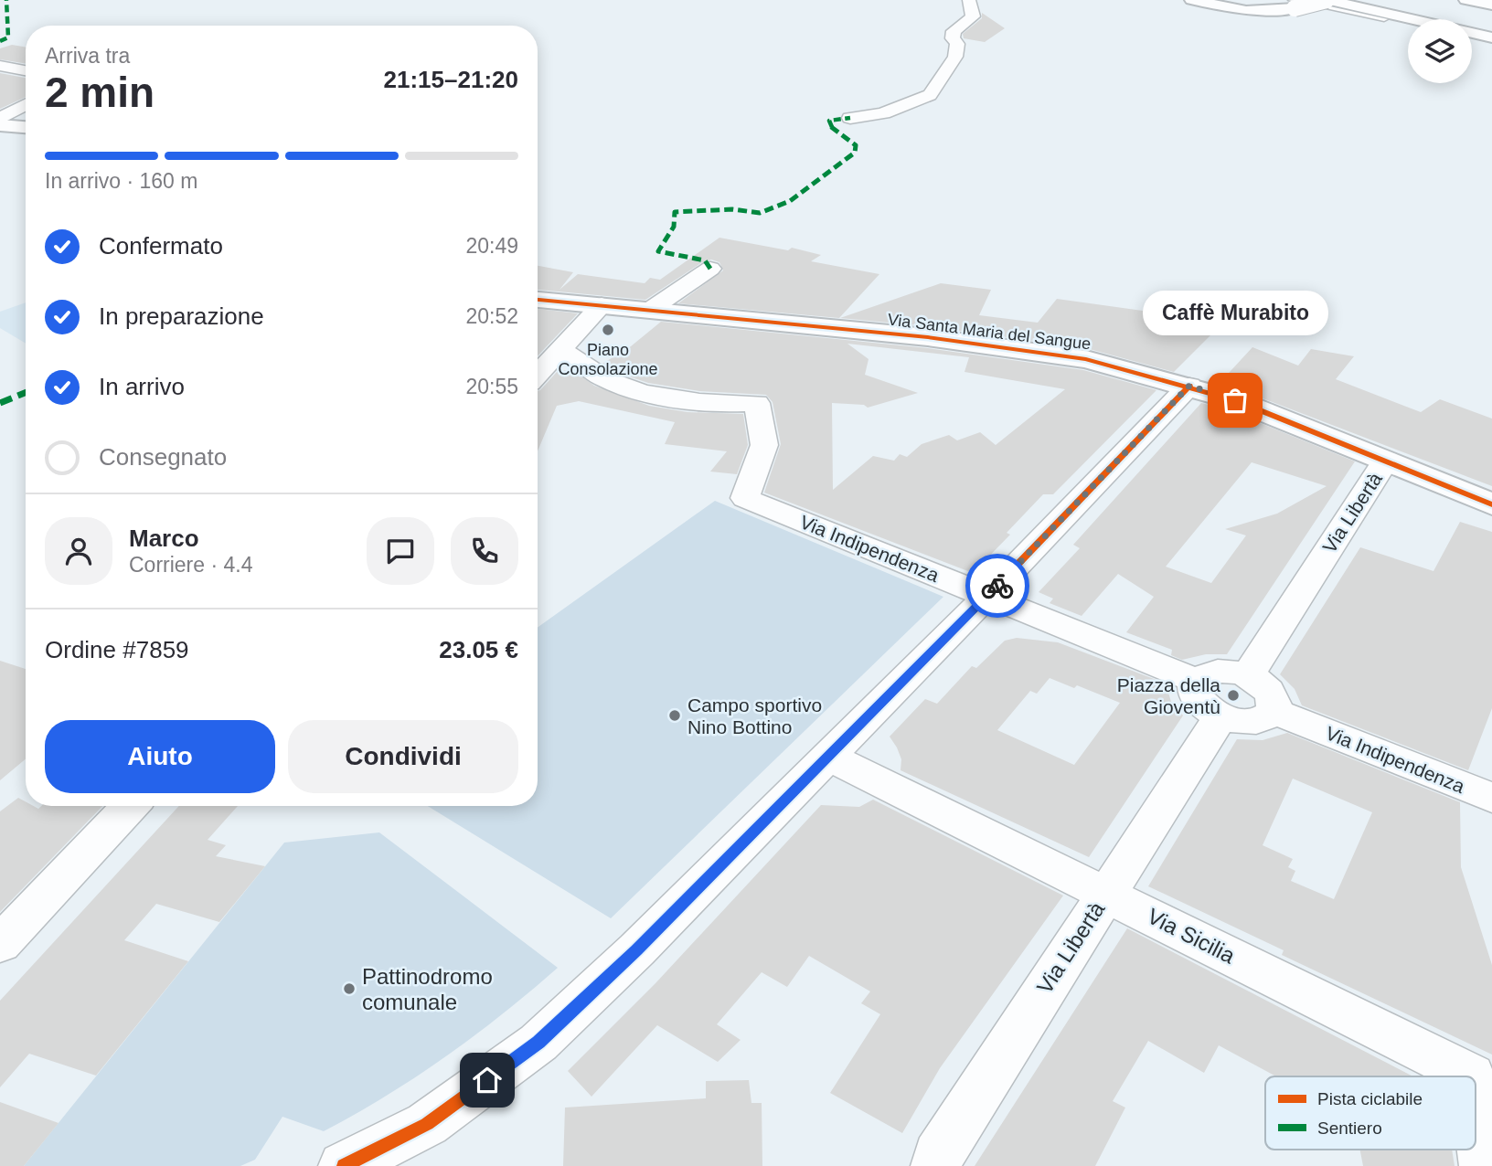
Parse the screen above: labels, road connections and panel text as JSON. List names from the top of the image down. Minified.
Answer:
{"streets":{"main road":["Via Santa Maria del Sangue"],"street":["Via Libertà","Via Indipendenza","Via Sicilia"]},"crossings":[["Via Santa Maria del Sangue","Via Libertà"],["Via Libertà","Via Sicilia"]],"places":["Piano Consolazione","Caffè Murabito","Piazza della Gioventù","Campo sportivo Nino Bottino","Pattinodromo comunale"],"legend":["Pista ciclabile","Sentiero"],"page":{"heading":["2 min","Arriva tra","21:15–21:20"],"panel":["Marco","Corriere · 4.4","Ordine #7859","23.05 €"],"bar":"In arrivo · 160 m","list":[["Confermato","20:49"],["In preparazione","20:52"],["In arrivo","20:55"],"Consegnato"],"bubble":"Caffè Murabito","buttons":["Aiuto","Condividi"]}}
